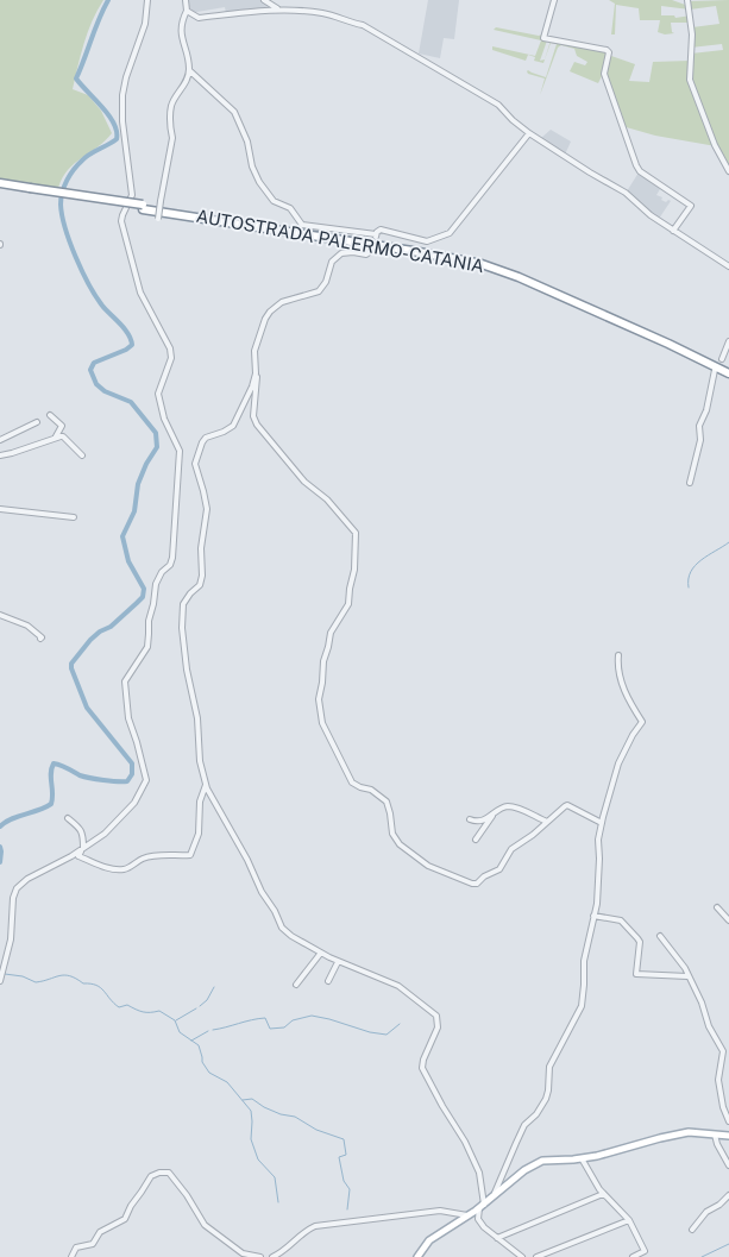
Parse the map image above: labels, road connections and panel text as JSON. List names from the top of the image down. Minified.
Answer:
{"streets":{"highway":["AUTOSTRADA PALERMO-CATANIA"]}}
